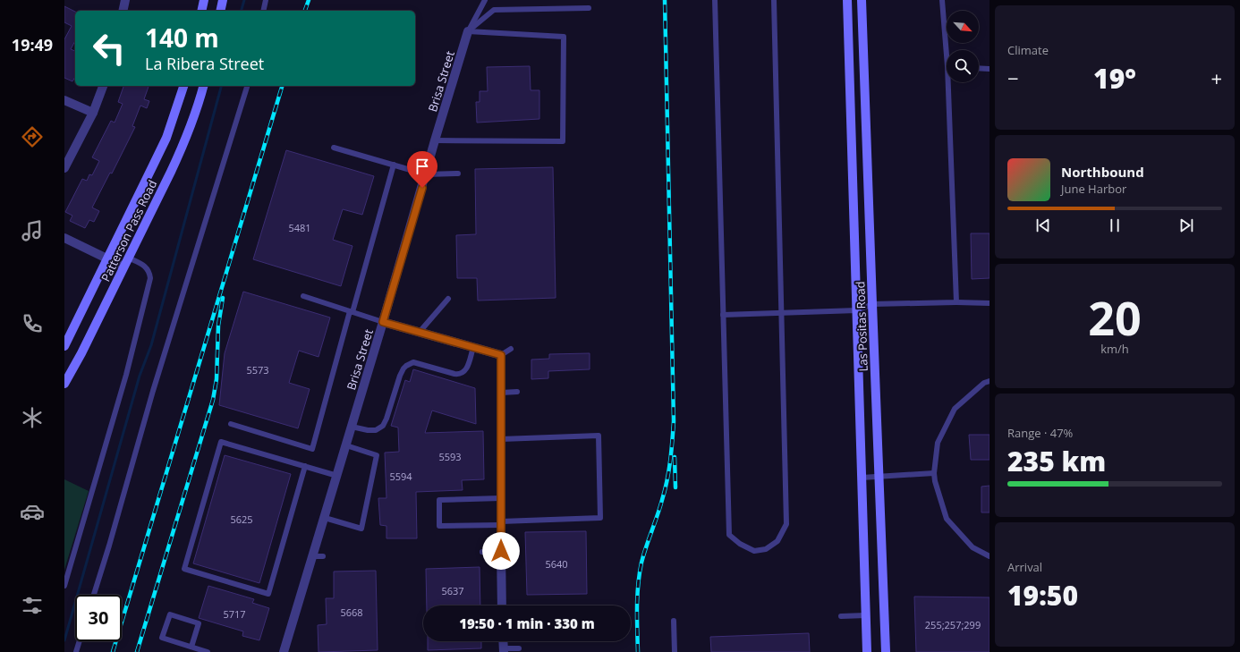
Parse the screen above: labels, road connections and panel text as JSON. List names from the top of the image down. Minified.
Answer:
{"streets":{"main road":["Patterson Pass Road","Las Positas Road"],"street":["Brisa Street"]},"house_numbers":["5481","5573","5593","5594","5625","5640","5637","5668","5717","255;257;299"],"north":"bottom right","page":{"tabs":"19:49","tile":["Climate",["20","km/h"],["Range · 47%","235 km"],["Arrival","19:50"]],"turn":["140 m","La Ribera Street"],"heat":["−","19°","+"],"song":["Northbound","June Harbor"],"limit":"30","trip":"19:50 · 1 min · 330 m"}}
